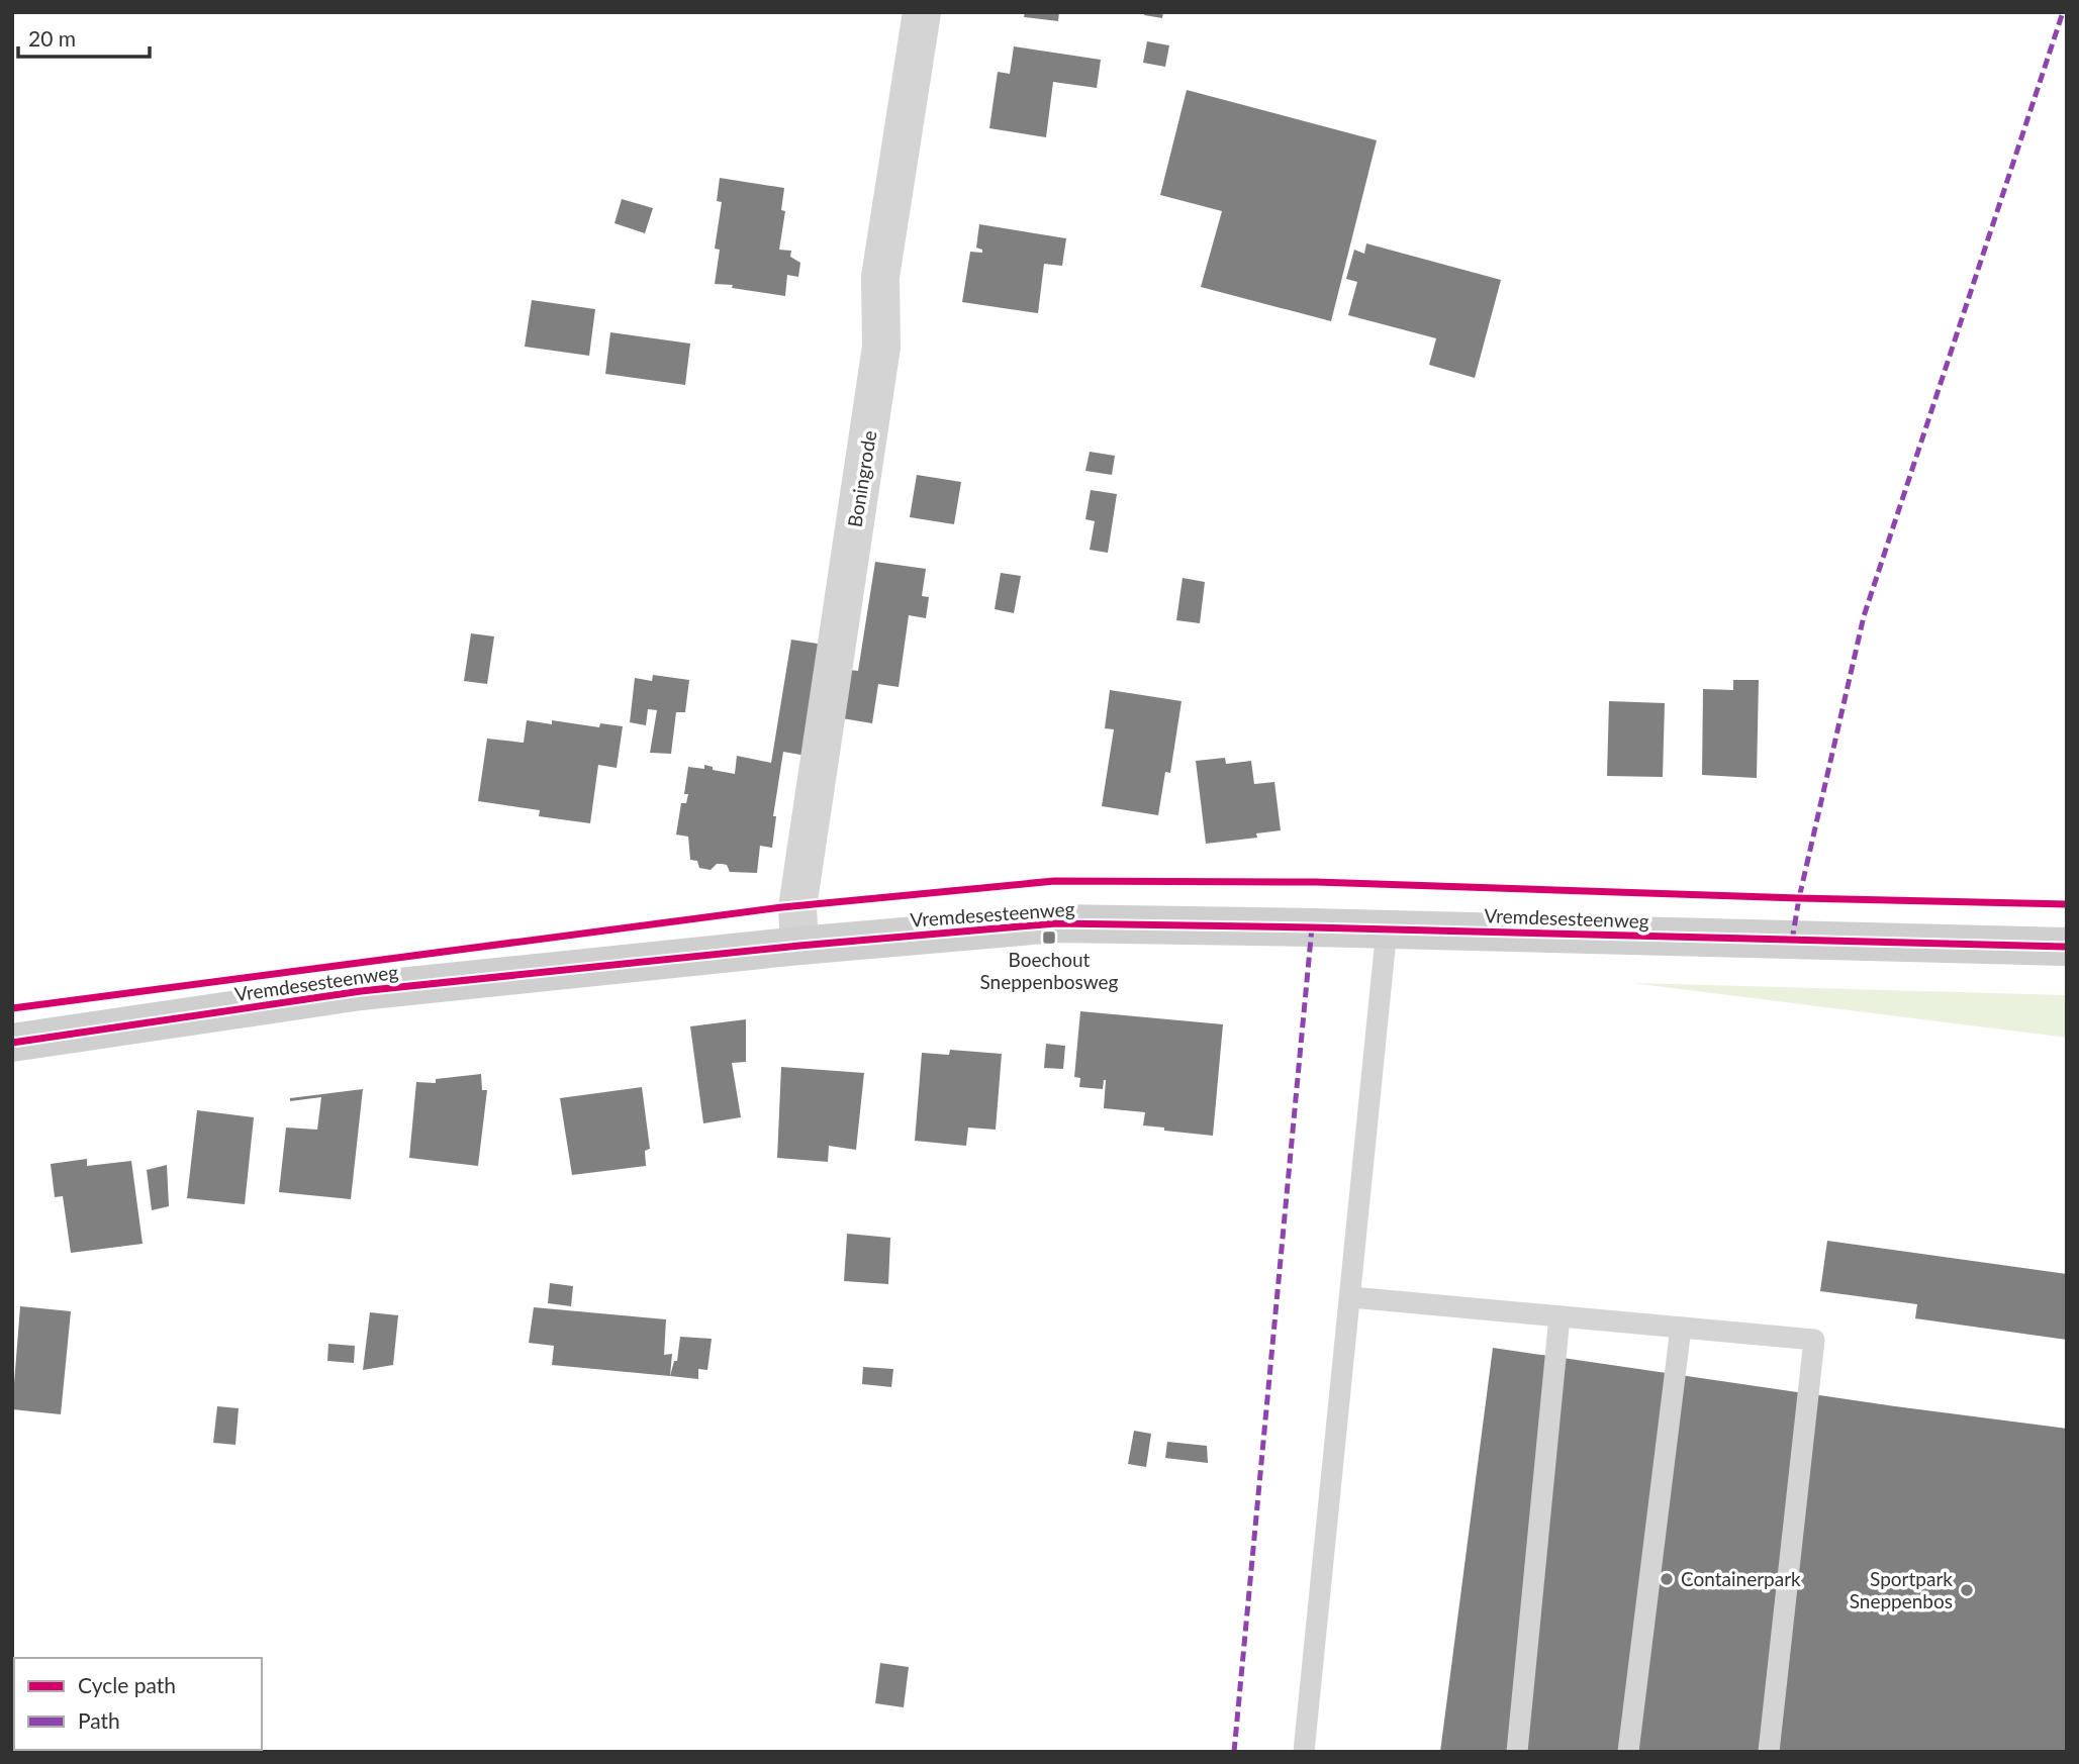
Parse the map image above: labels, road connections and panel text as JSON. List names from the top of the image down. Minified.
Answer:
{"streets":{"street":["Boningrode","Vremdesesteenweg"]},"crossings":[["Boningrode","Vremdesesteenweg"]],"places":{"transit":["Boechout Sneppenbosweg"],"other":["Containerpark","Sportpark Sneppenbos"]},"legend":["Cycle path","Path"],"scale_bar":"20 m"}
